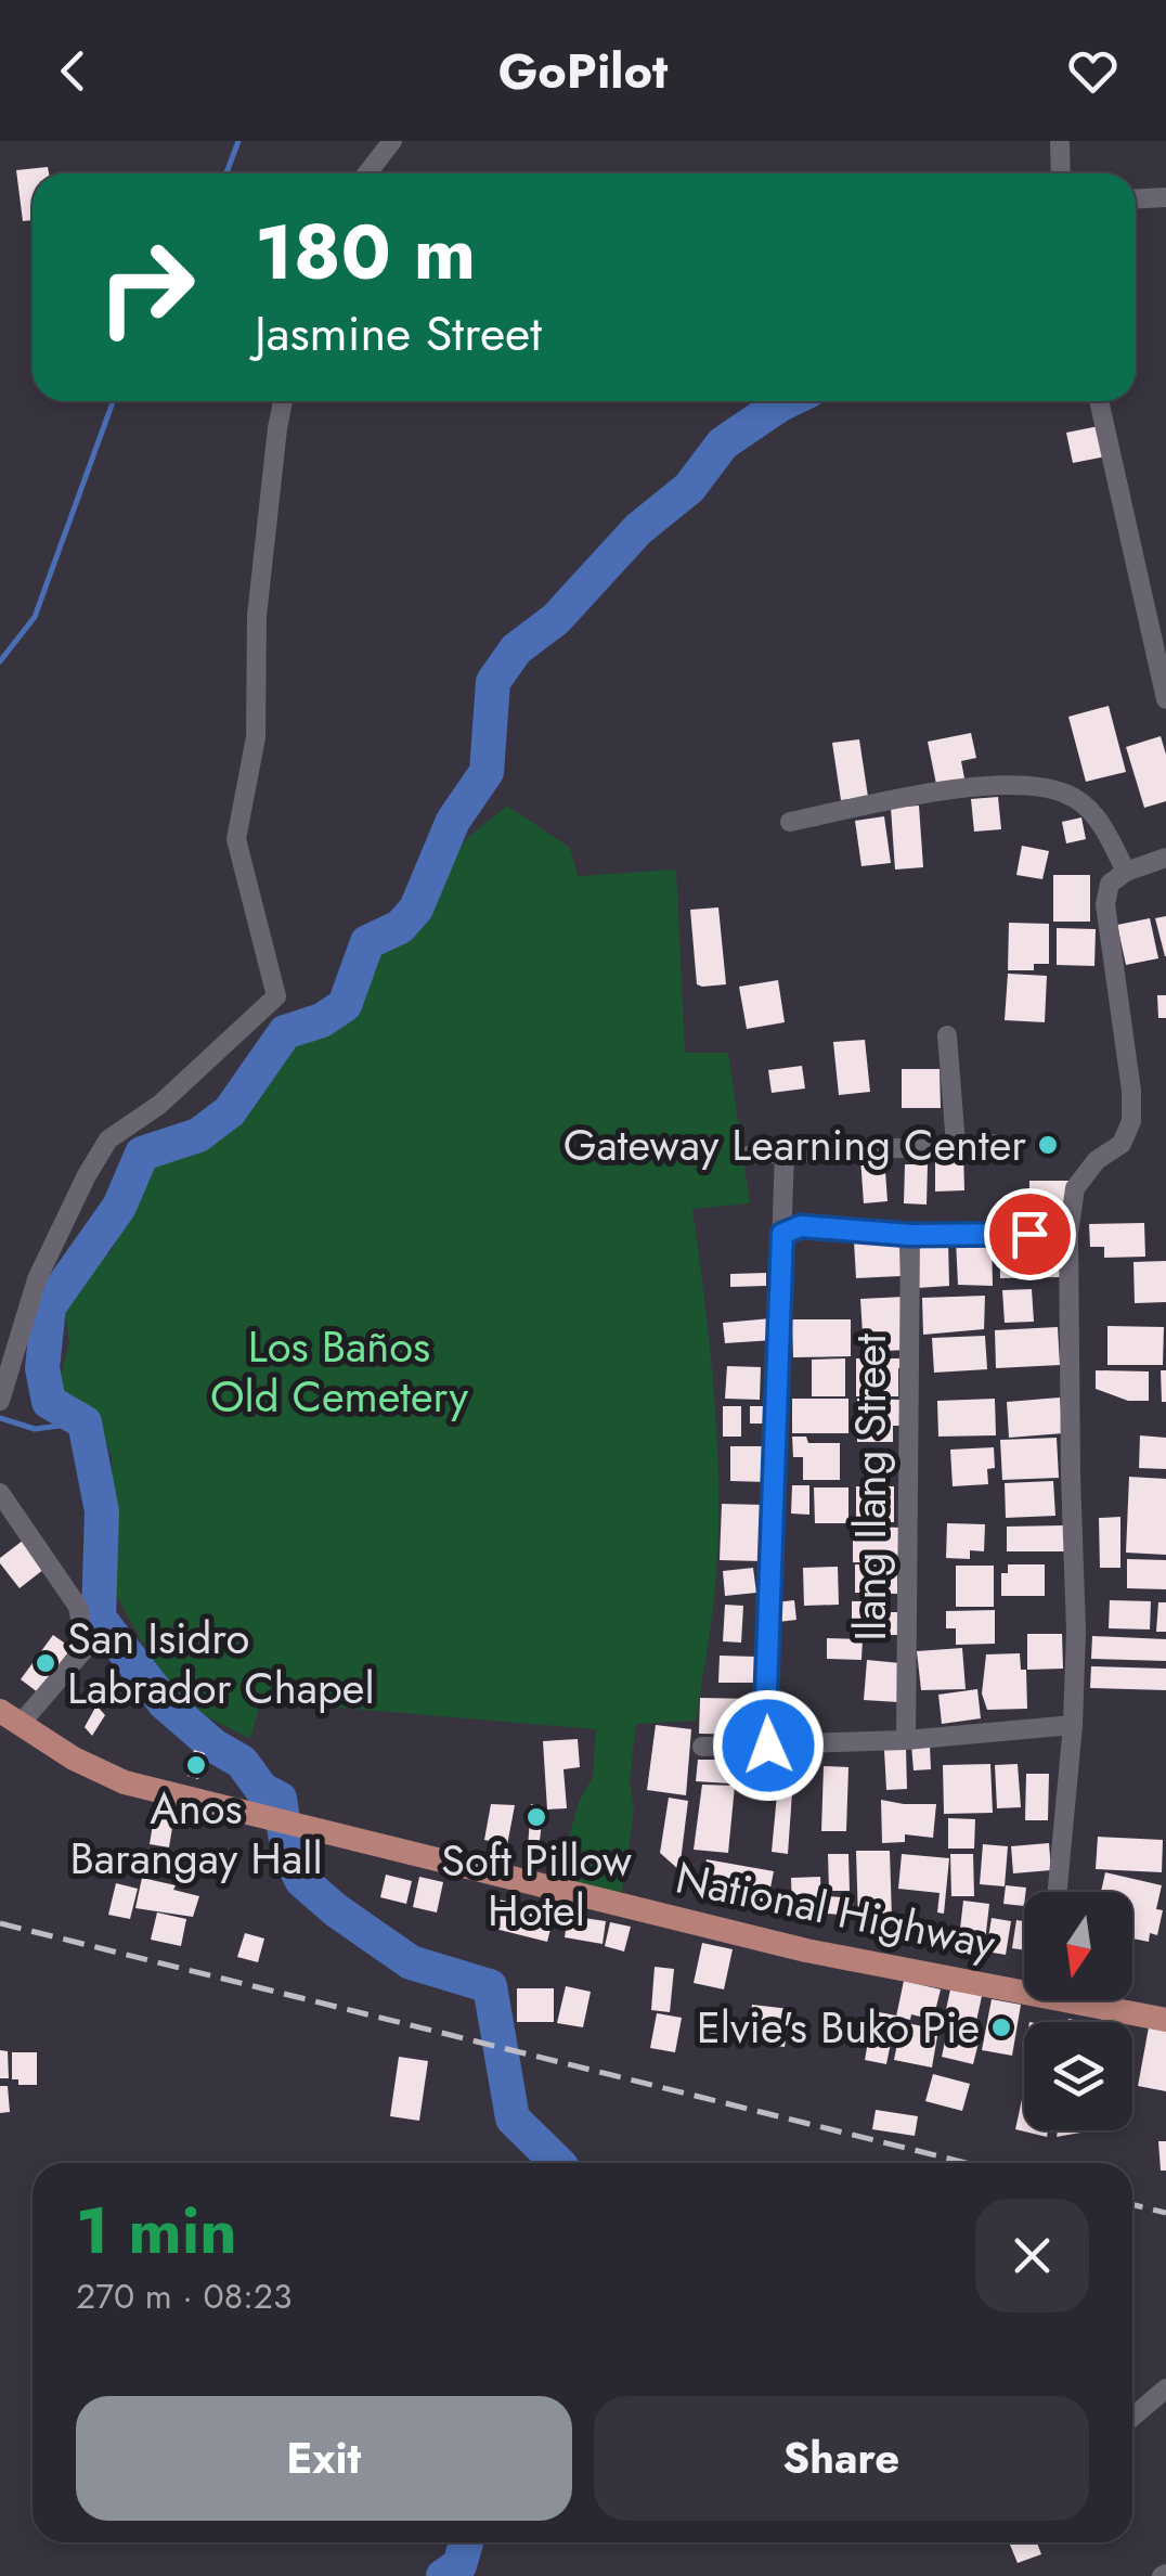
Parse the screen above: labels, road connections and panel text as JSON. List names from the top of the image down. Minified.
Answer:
{"streets":{"main road":["National Highway"],"street":["Ilang Ilang Street"]},"parks":["Los Baños Old Cemetery"],"places":["Gateway Learning Center","San Isidro Labrador Chapel","Anos Barangay Hall","Soft Pillow Hotel","Elvie's Buko Pie"],"north":"bottom","page":{"header":"GoPilot","turn":["180 m","Jasmine Street"],"heading":["1 min","270 m · 08:23"],"buttons":["Exit","Share"]}}
